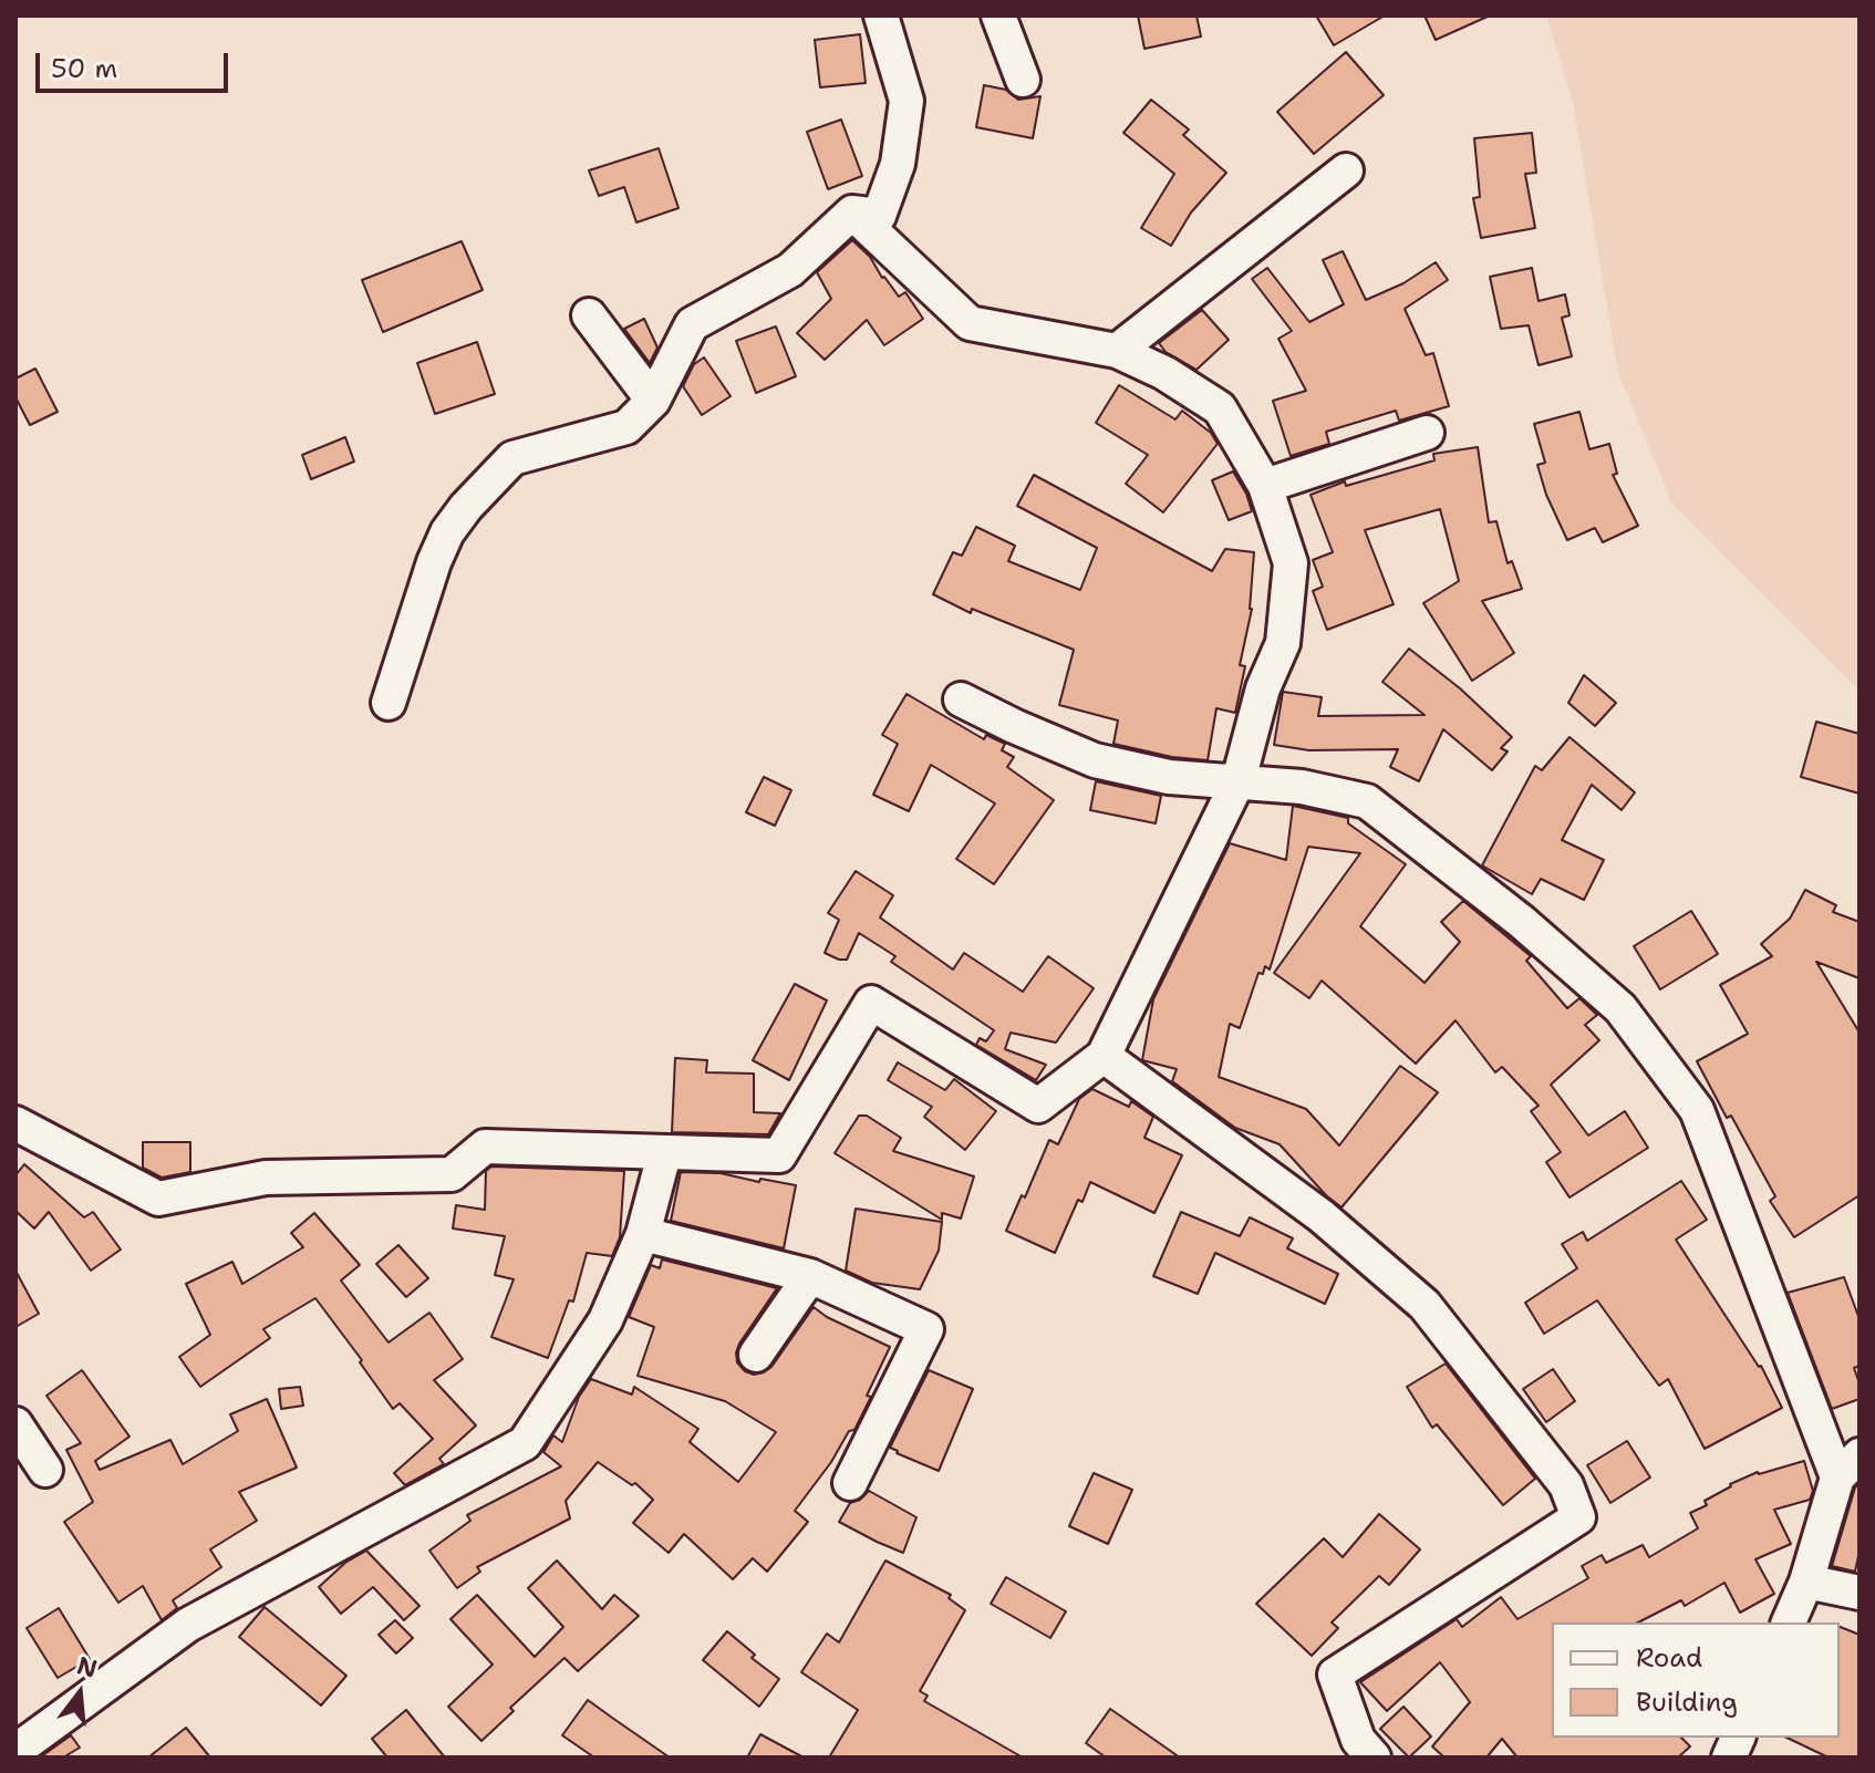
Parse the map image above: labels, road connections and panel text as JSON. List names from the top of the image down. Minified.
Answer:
{"legend":["Road","Building"],"scale_bar":"50 m","north":"top"}
